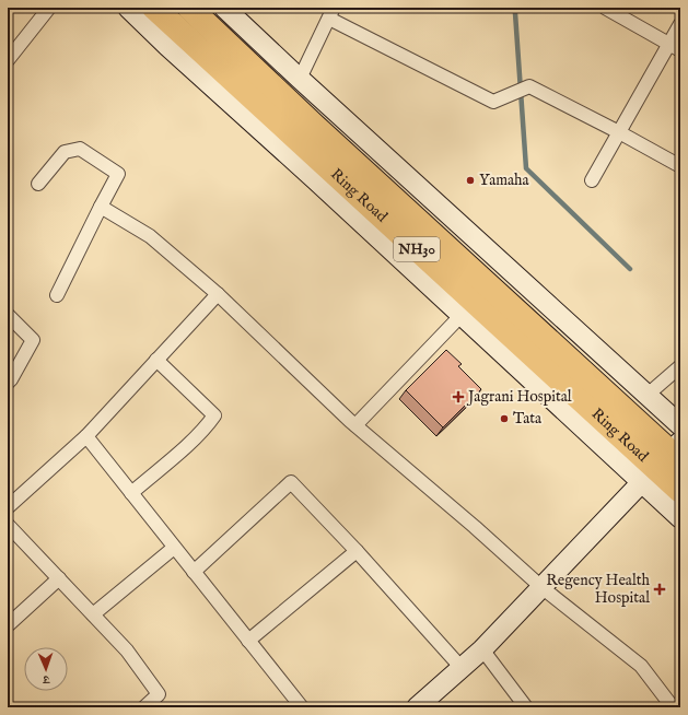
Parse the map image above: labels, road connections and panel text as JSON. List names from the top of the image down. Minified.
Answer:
{"streets":{"highway":["Ring Road","NH30"]},"places":{"other":["Yamaha","Tata"],"health":["Jagrani Hospital","Regency Health Hospital"]},"north":"bottom"}
